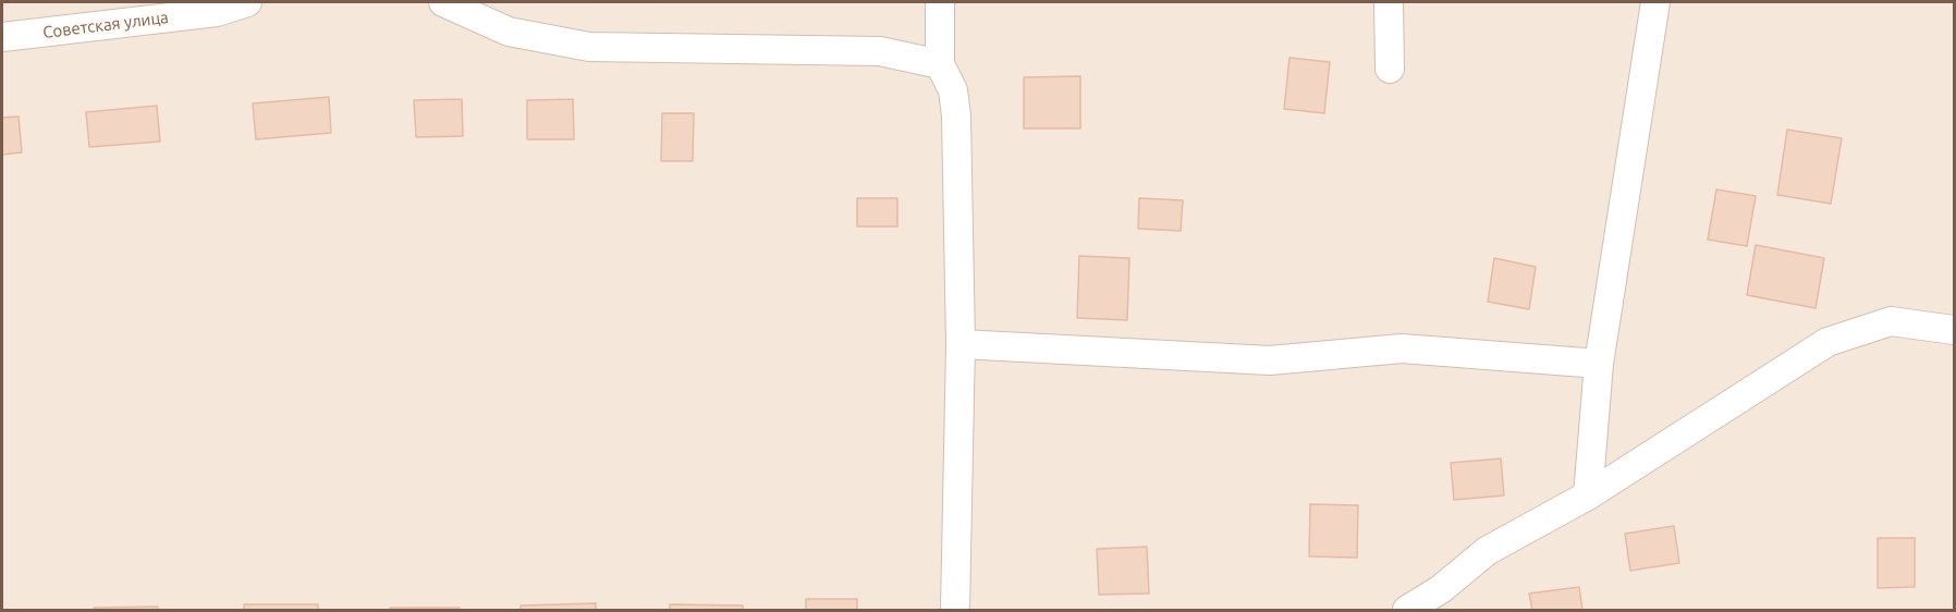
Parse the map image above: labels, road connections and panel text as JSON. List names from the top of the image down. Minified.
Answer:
{"streets":{"street":["Советская улица"]}}
